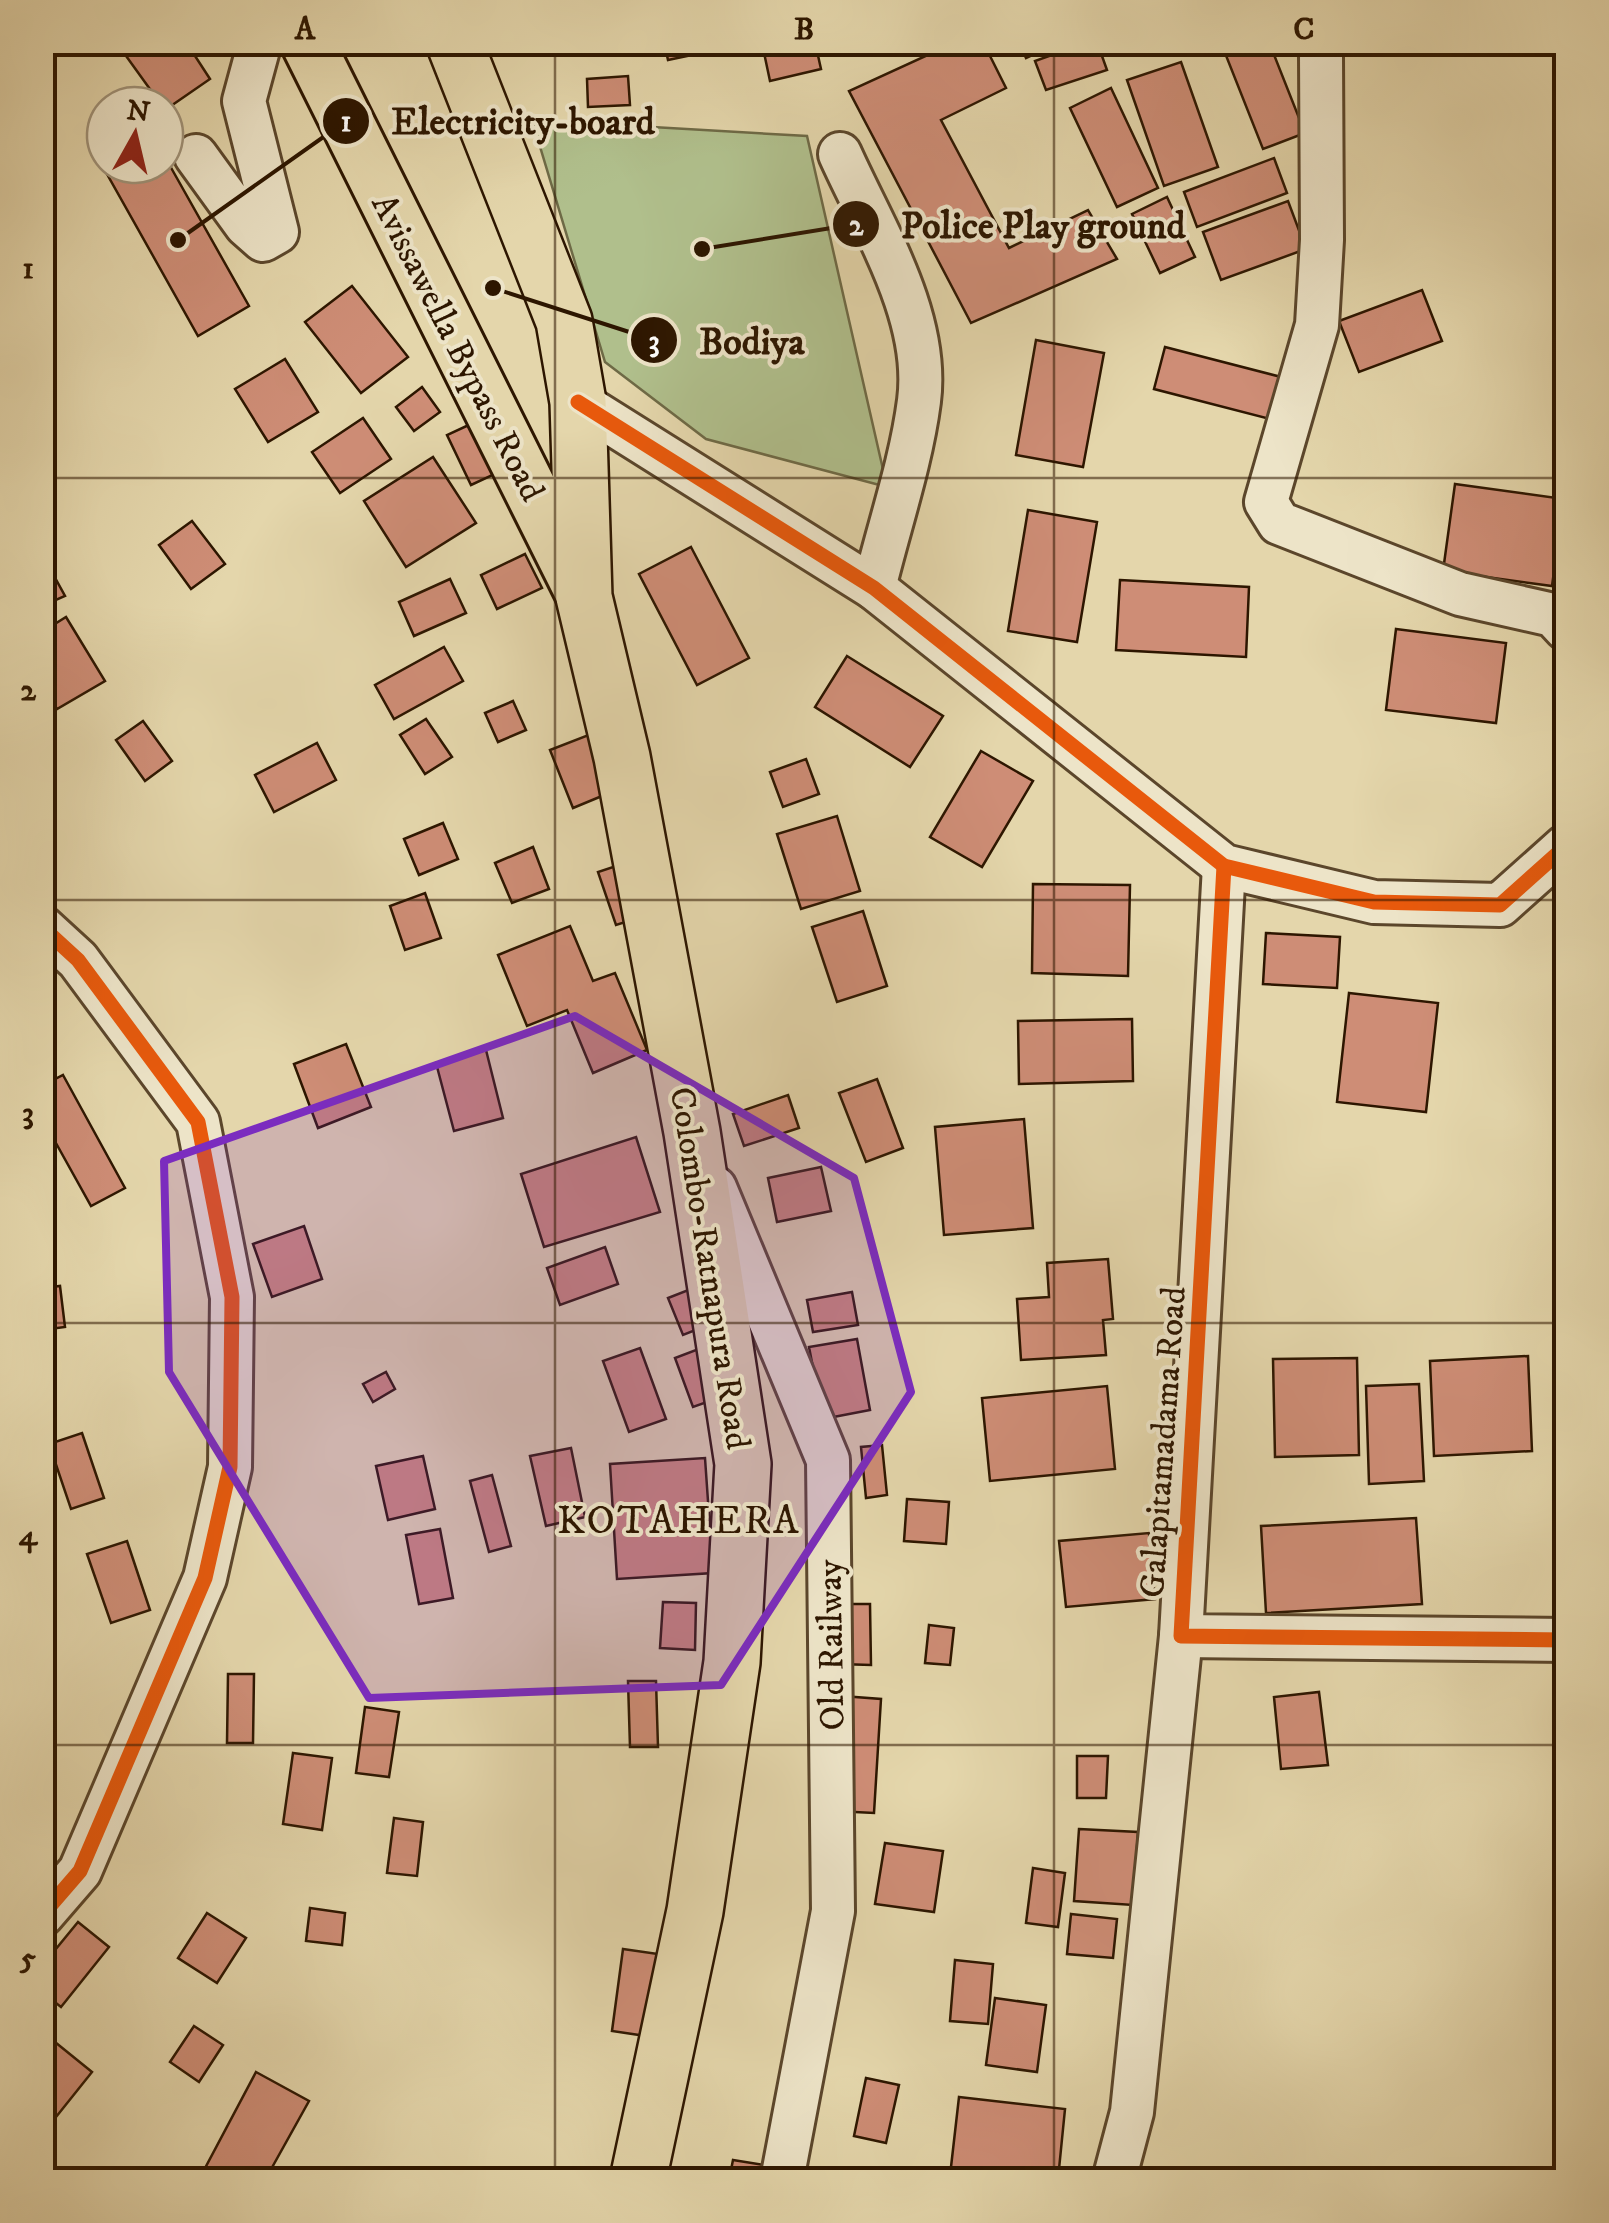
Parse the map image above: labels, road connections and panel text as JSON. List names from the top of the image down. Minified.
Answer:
{"streets":{"highway":["Colombo-Ratnapura Road"],"main road":["Avissawella Bypass Road"],"street":["Galapitamadama Road","Old Railway"]},"crossings":[["Avissawella Bypass Road","Colombo-Ratnapura Road"],["Colombo-Ratnapura Road","Old Railway"]],"districts":["KOTAHERA"],"places":["Electricity-board","Police Play ground","Bodiya"],"north":"top","grid":{"columns":["A","B","C"],"rows":["1","2","3","4","5"]}}
